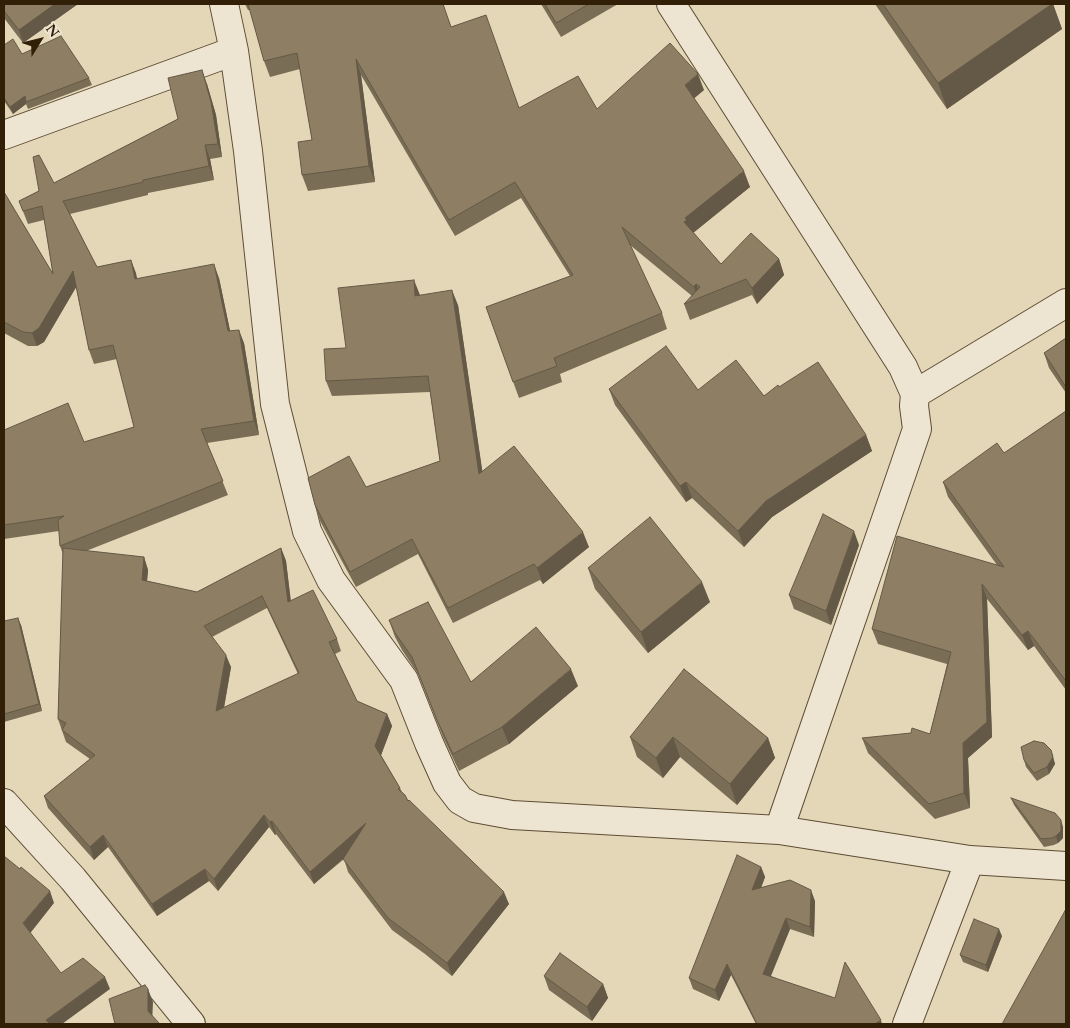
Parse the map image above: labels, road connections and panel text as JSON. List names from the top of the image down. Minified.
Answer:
{"north":"top right"}
